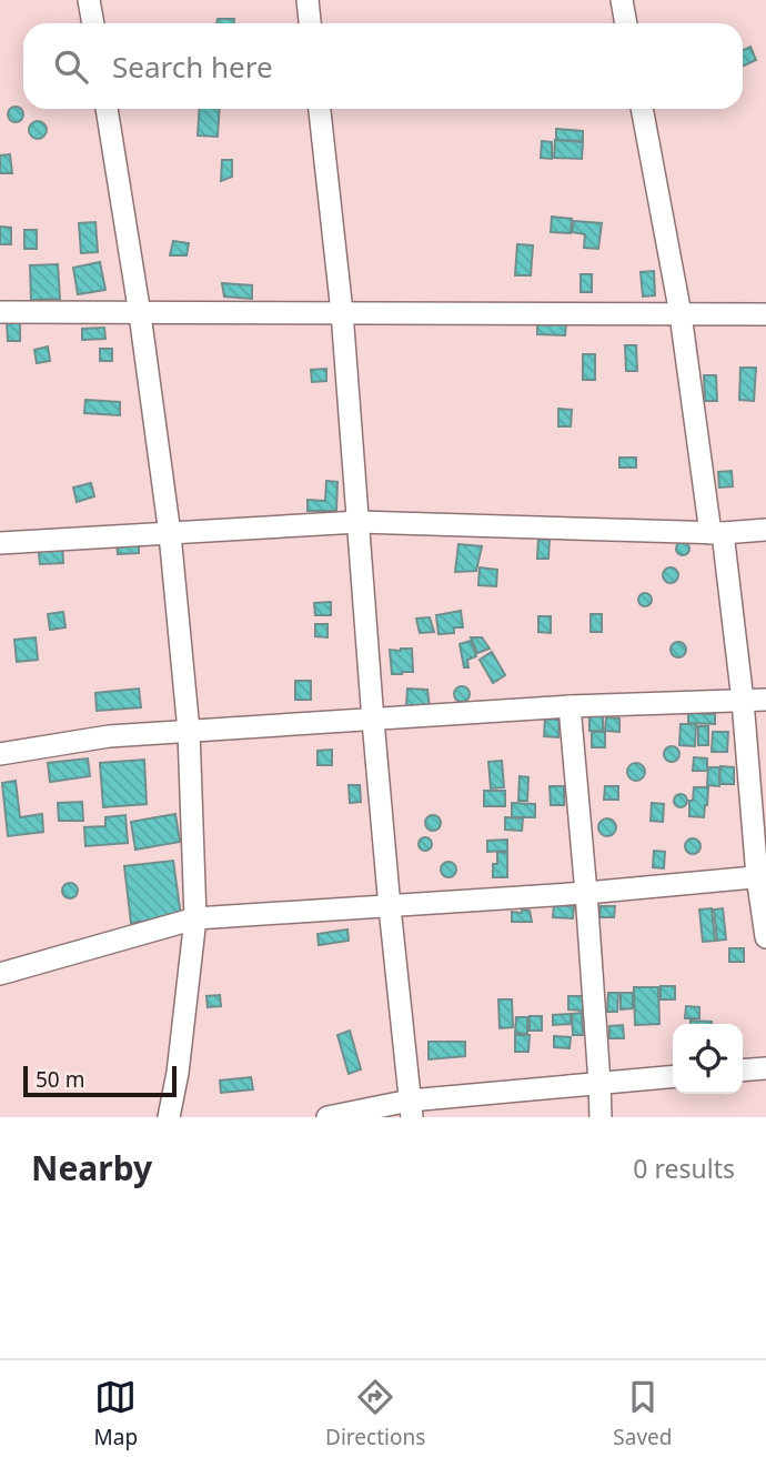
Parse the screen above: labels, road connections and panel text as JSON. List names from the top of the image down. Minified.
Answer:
{"scale_bar":"50 m","page":{"search":"Search here","scale":"50 m","heading":["Nearby","0 results"],"nav":["Map","Directions","Saved"]}}
